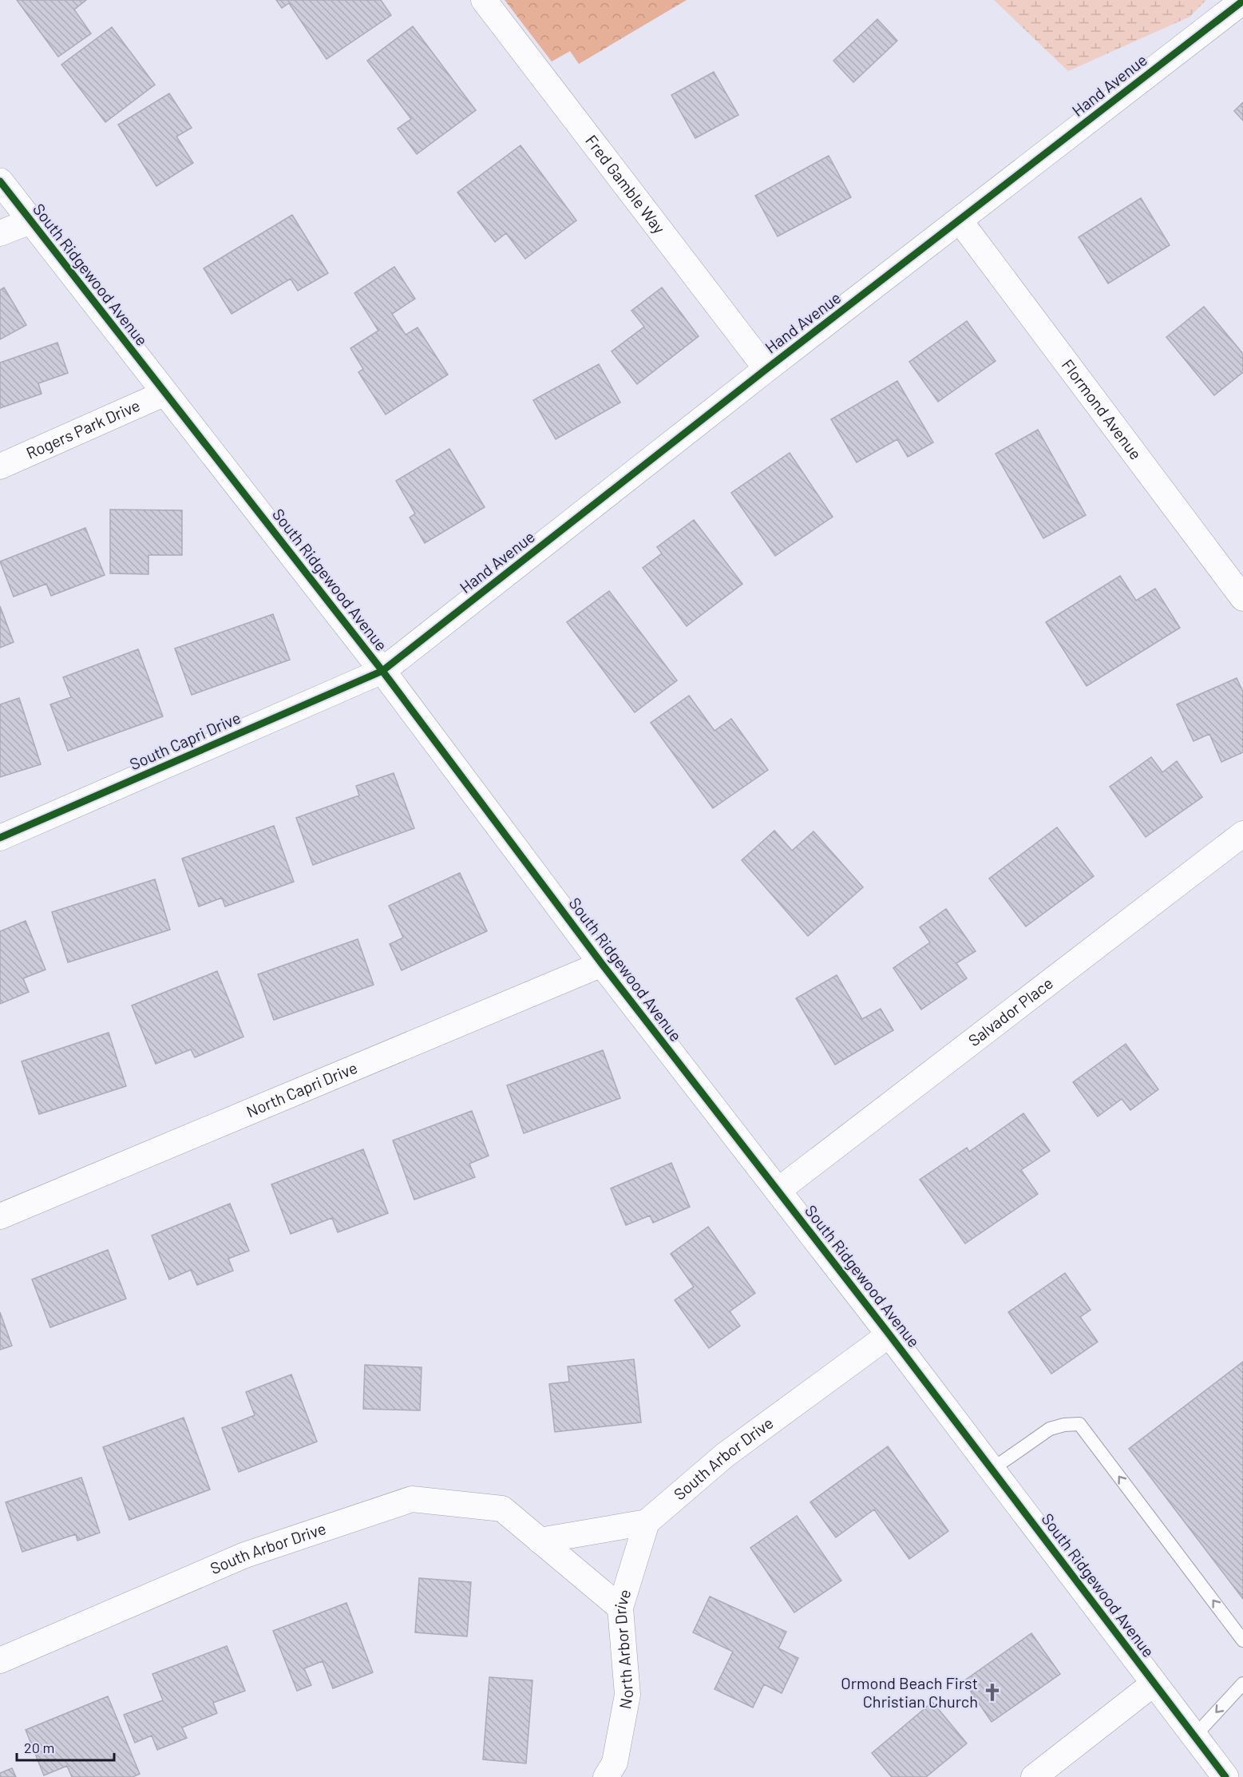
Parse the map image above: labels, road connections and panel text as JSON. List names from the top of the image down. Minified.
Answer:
{"streets":{"street":["Hand Avenue","Fred Gamble Way","South Ridgewood Avenue","Flormond Avenue","Rogers Park Drive","South Capri Drive","Salvador Place","North Capri Drive","South Arbor Drive","North Arbor Drive"]},"crossings":[["Hand Avenue","Fred Gamble Way"],["Hand Avenue","South Ridgewood Avenue"],["Hand Avenue","Flormond Avenue"],["Hand Avenue","South Capri Drive"],["South Ridgewood Avenue","Rogers Park Drive"],["South Ridgewood Avenue","South Capri Drive"],["South Ridgewood Avenue","Salvador Place"],["South Ridgewood Avenue","North Capri Drive"],["South Ridgewood Avenue","South Arbor Drive"],["South Arbor Drive","North Arbor Drive"]],"places":{"church":["Ormond Beach First Christian Church"]},"scale_bar":"20 m"}
